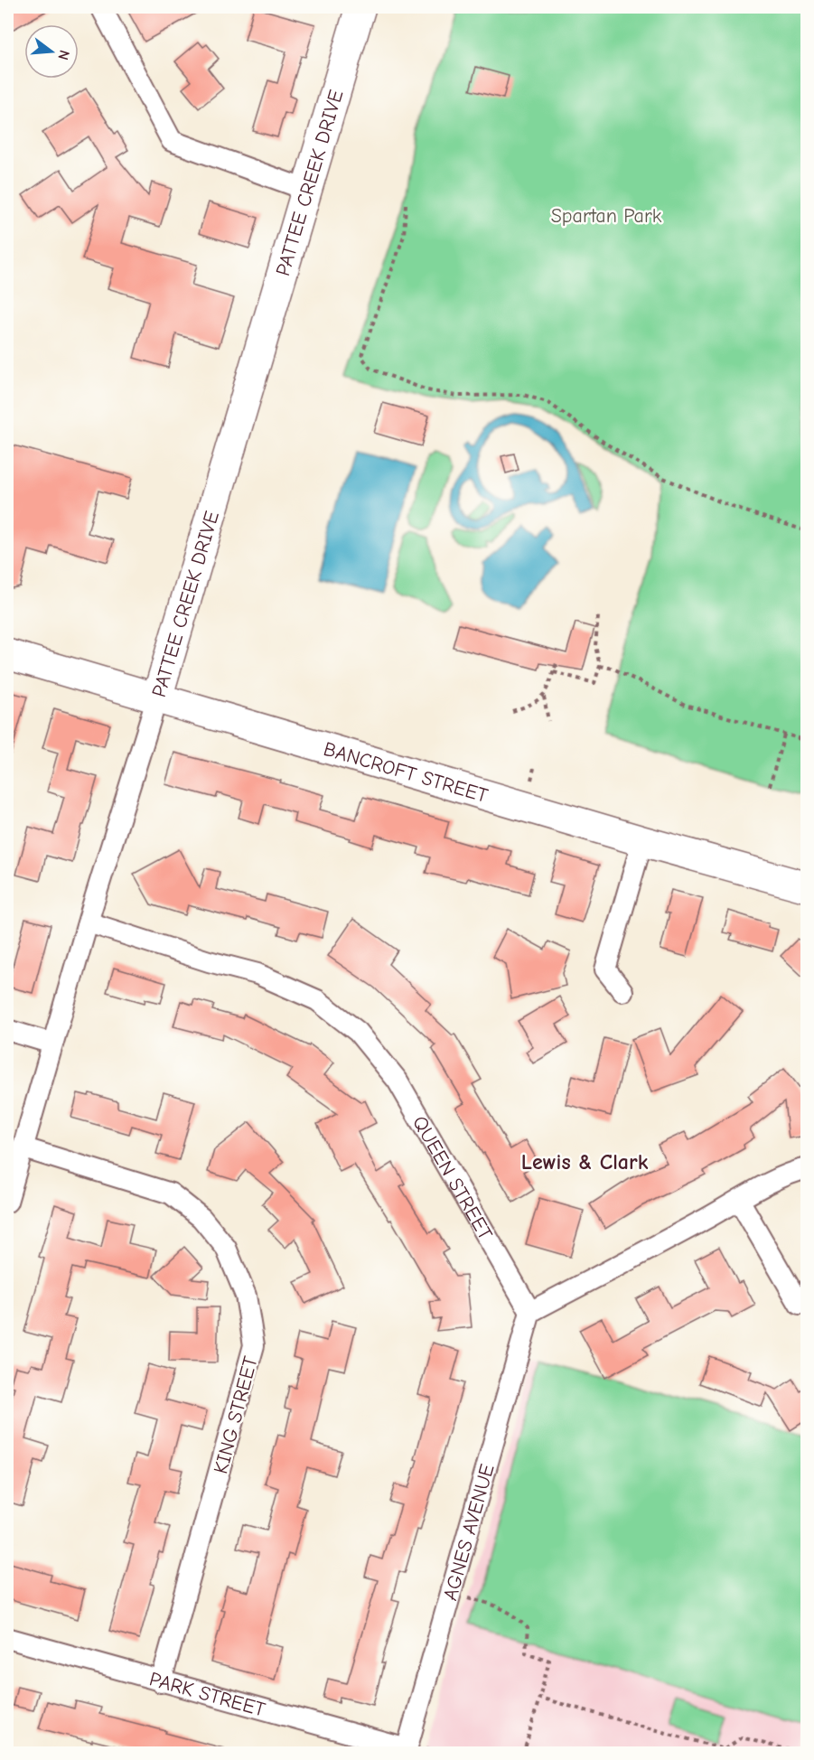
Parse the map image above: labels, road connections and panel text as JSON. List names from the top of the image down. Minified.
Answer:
{"streets":{"street":["PATTEE CREEK DRIVE","BANCROFT STREET","QUEEN STREET","KING STREET","AGNES AVENUE","PARK STREET"]},"crossings":[["PATTEE CREEK DRIVE","BANCROFT STREET"],["PATTEE CREEK DRIVE","QUEEN STREET"],["PATTEE CREEK DRIVE","KING STREET"],["QUEEN STREET","AGNES AVENUE"],["KING STREET","PARK STREET"],["AGNES AVENUE","PARK STREET"]],"districts":["Lewis & Clark"],"parks":["Spartan Park"],"north":"right"}
